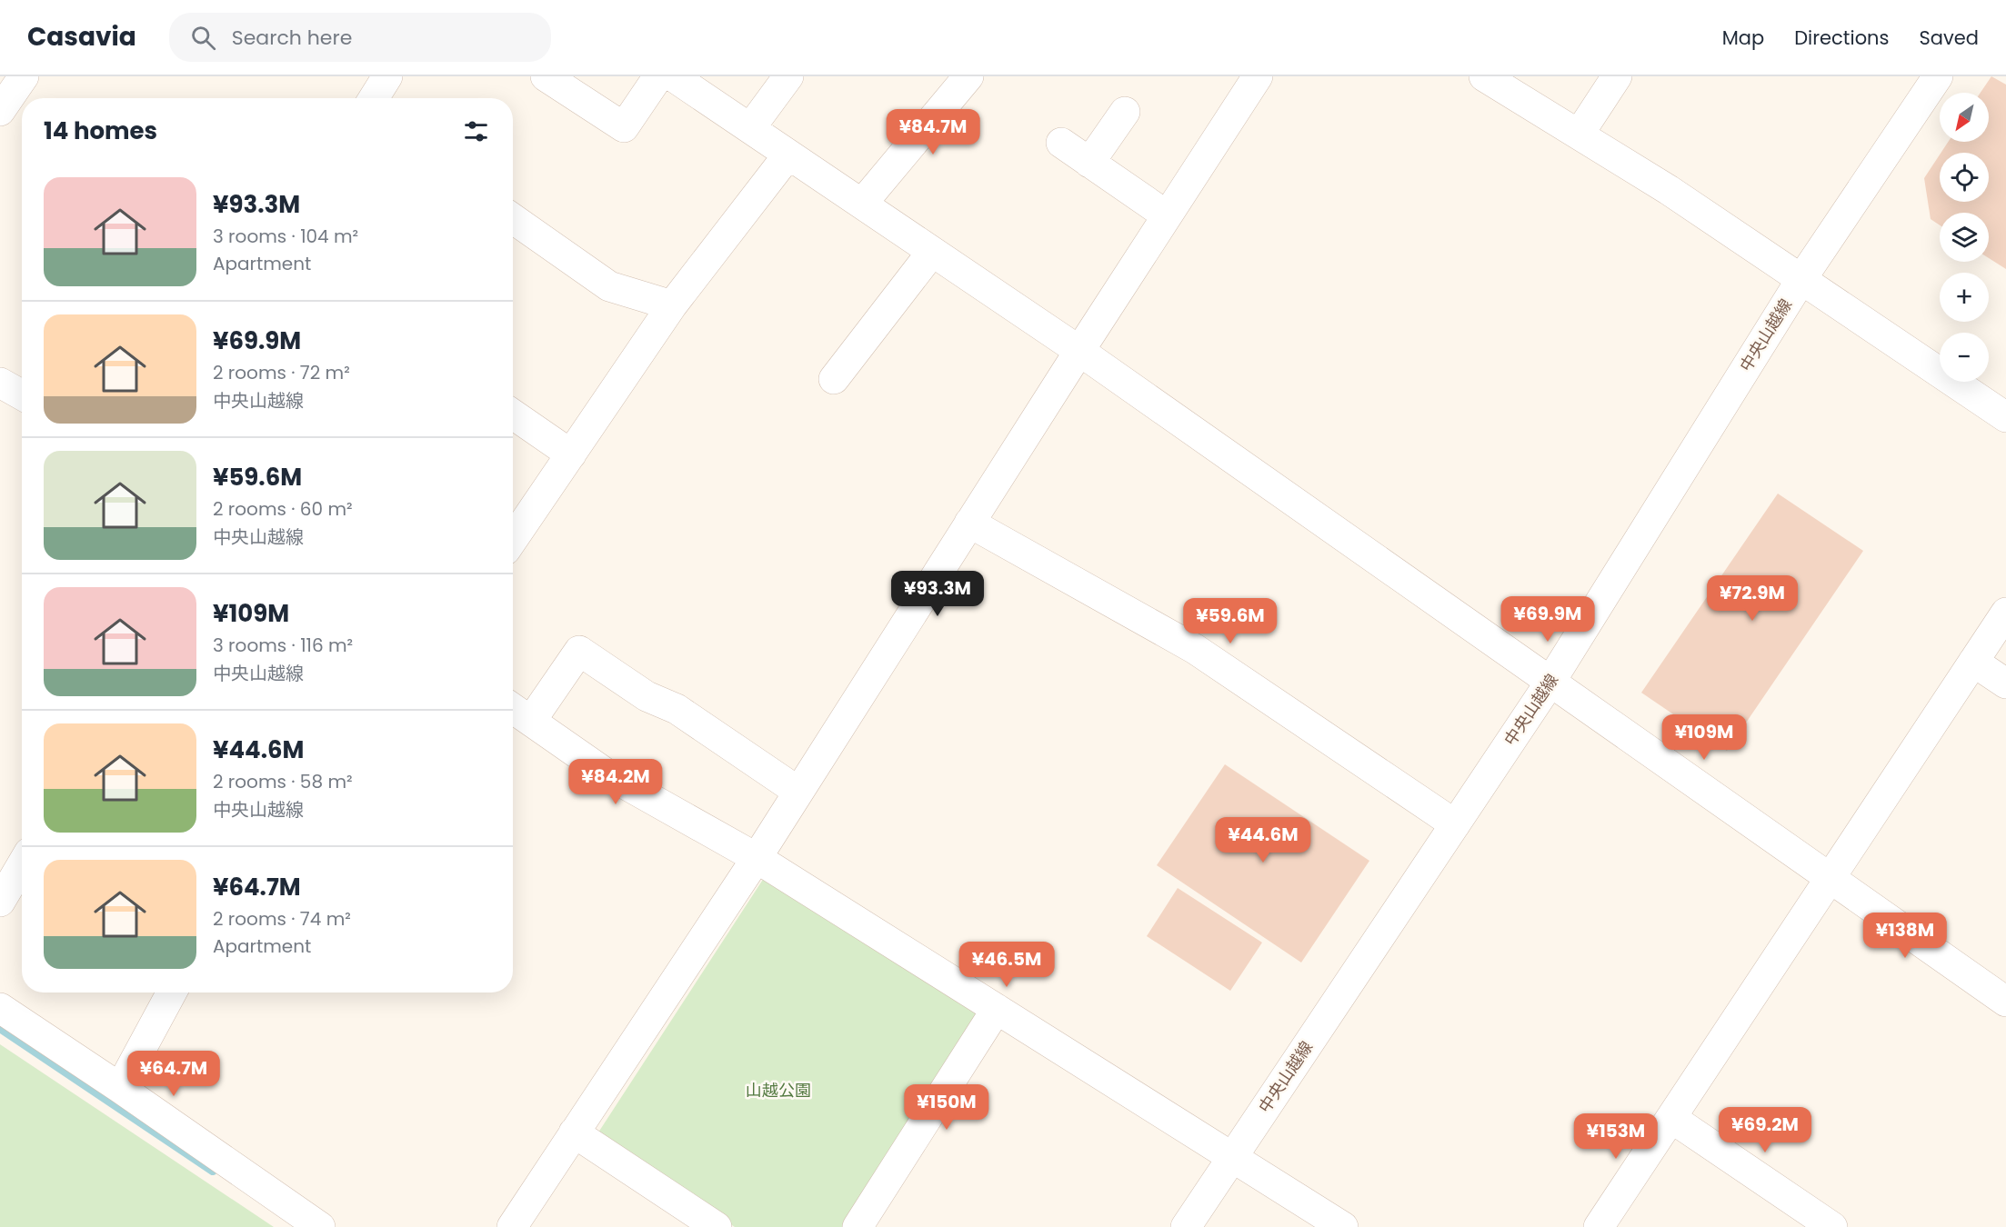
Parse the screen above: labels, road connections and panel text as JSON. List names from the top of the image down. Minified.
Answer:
{"streets":{"street":["中央山越線"]},"parks":["山越公園"],"north":"bottom left","page":{"header":"Casavia","search":"Search here","nav":["Map","Directions","Saved"],"map_buttons":["+","−"],"heading":"14 homes","price":["¥84.7M","¥93.3M","¥72.9M","¥69.9M","¥59.6M","¥109M","¥84.2M","¥44.6M","¥138M","¥46.5M","¥64.7M","¥150M","¥69.2M","¥153M"],"list":[{"name":"¥93.3M","note":"3 rooms · 104 m² · Apartment"},{"name":"¥69.9M","note":"2 rooms · 72 m² · 中央山越線"},{"name":"¥59.6M","note":"2 rooms · 60 m² · 中央山越線"},{"name":"¥109M","note":"3 rooms · 116 m² · 中央山越線"},{"name":"¥44.6M","note":"2 rooms · 58 m² · 中央山越線"},{"name":"¥64.7M","note":"2 rooms · 74 m² · Apartment"}]}}
